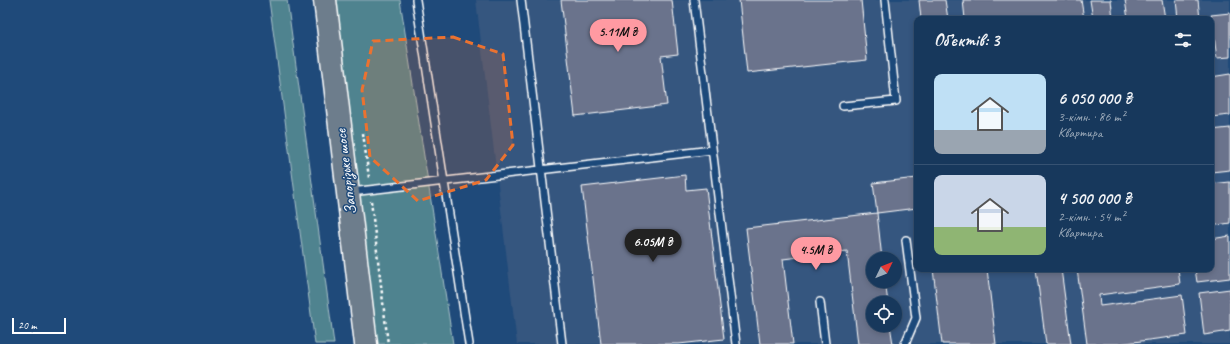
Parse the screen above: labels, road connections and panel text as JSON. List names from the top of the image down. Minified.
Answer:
{"streets":{"main road":["Запорізьке шосе"]},"scale_bar":"20 m","north":"top right","page":{"heading":"Об’єктів: 3","price":["5.11M ₴","6.05M ₴","4.5M ₴"],"list":[{"name":"6 050 000 ₴","note":"3-кімн. · 86 m² · Квартира"},{"name":"4 500 000 ₴","note":"2-кімн. · 54 m² · Квартира"}],"scale":"20 m"}}
